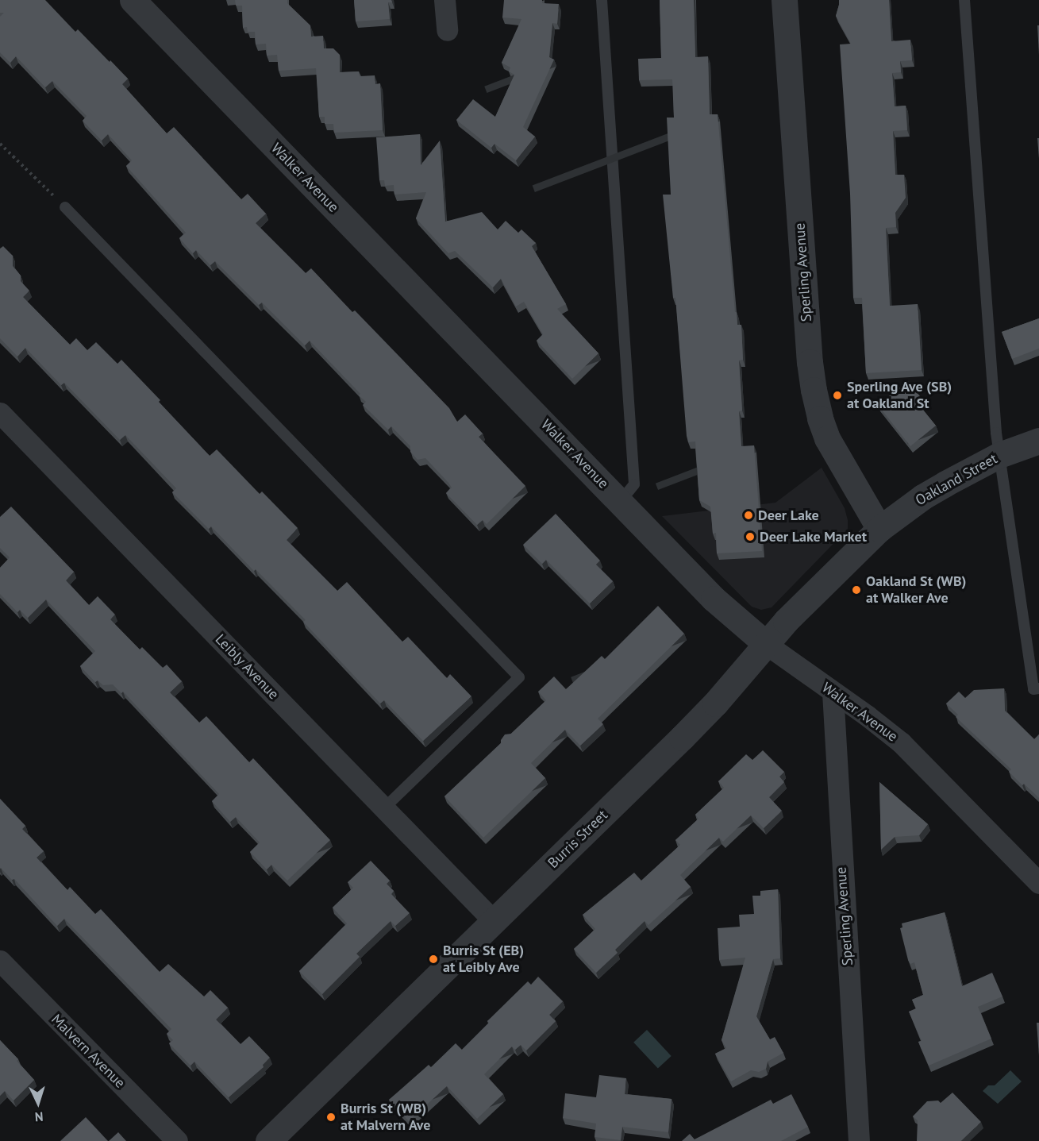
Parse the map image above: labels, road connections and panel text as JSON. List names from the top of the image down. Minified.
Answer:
{"streets":{"street":["Walker Avenue","Sperling Avenue","Oakland Street","Leibly Avenue","Burris Street","Malvern Avenue"]},"crossings":[["Walker Avenue","Sperling Avenue"],["Walker Avenue","Burris Street"],["Sperling Avenue","Oakland Street"],["Sperling Avenue","Burris Street"],["Oakland Street","Burris Street"],["Leibly Avenue","Burris Street"]],"places":["Sperling Ave (SB) at Oakland St","Deer Lake","Deer Lake Market","Oakland St (WB) at Walker Ave","Burris St (EB) at Leibly Ave","Burris St (WB) at Malvern Ave"],"north":"bottom"}
